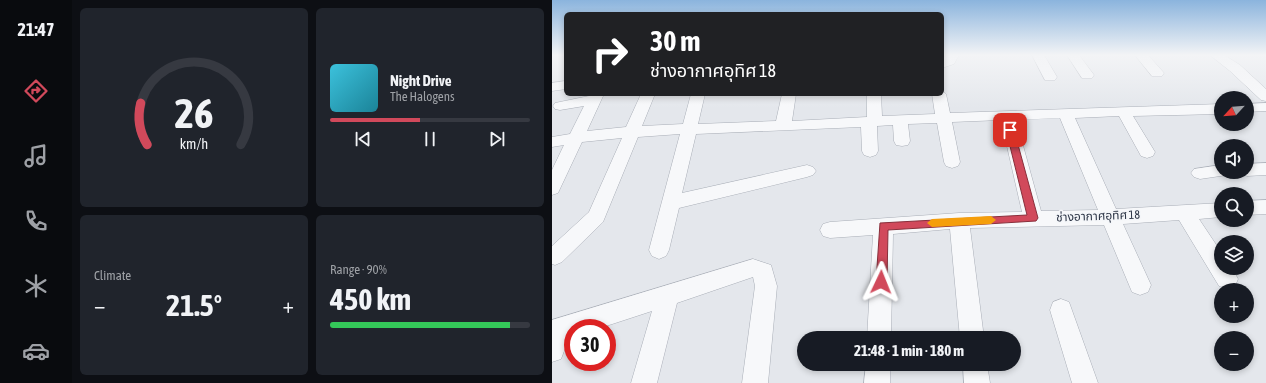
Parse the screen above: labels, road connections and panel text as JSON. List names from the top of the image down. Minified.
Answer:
{"streets":{"street":["ช่างอากาศอุทิศ 18"]},"north":"bottom left","page":{"tabs":"21:47","turn":["30 m","ช่างอากาศอุทิศ 18"],"song":["Night Drive","The Halogens"],"map_buttons":["+","−"],"tile":["Climate",["Range · 90%","450 km"]],"heat":["−","21.5°","+"],"limit":"30","trip":"21:48 · 1 min · 180 m","gauge":["26","km/h"]}}
